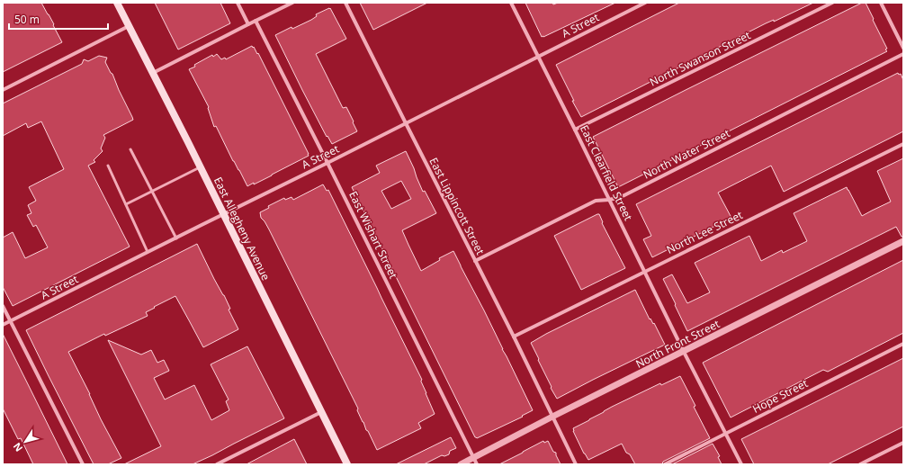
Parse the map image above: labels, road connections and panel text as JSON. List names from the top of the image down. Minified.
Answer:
{"streets":{"main road":["East Allegheny Avenue"],"street":["A Street","North Swanson Street","North Water Street","East Clearfield Street","East Lippincott Street","North Lee Street","East Wishart Street","North Front Street","Hope Street"]},"crossings":[["A Street","East Clearfield Street"],["A Street","East Lippincott Street"],["A Street","East Allegheny Avenue"],["A Street","East Wishart Street"],["North Swanson Street","East Clearfield Street"],["North Water Street","East Clearfield Street"],["North Water Street","East Lippincott Street"],["East Clearfield Street","North Lee Street"],["East Clearfield Street","North Front Street"],["East Clearfield Street","Hope Street"],["East Lippincott Street","North Lee Street"],["East Lippincott Street","North Front Street"],["East Wishart Street","North Front Street"]],"scale_bar":"50 m","north":"bottom left"}
